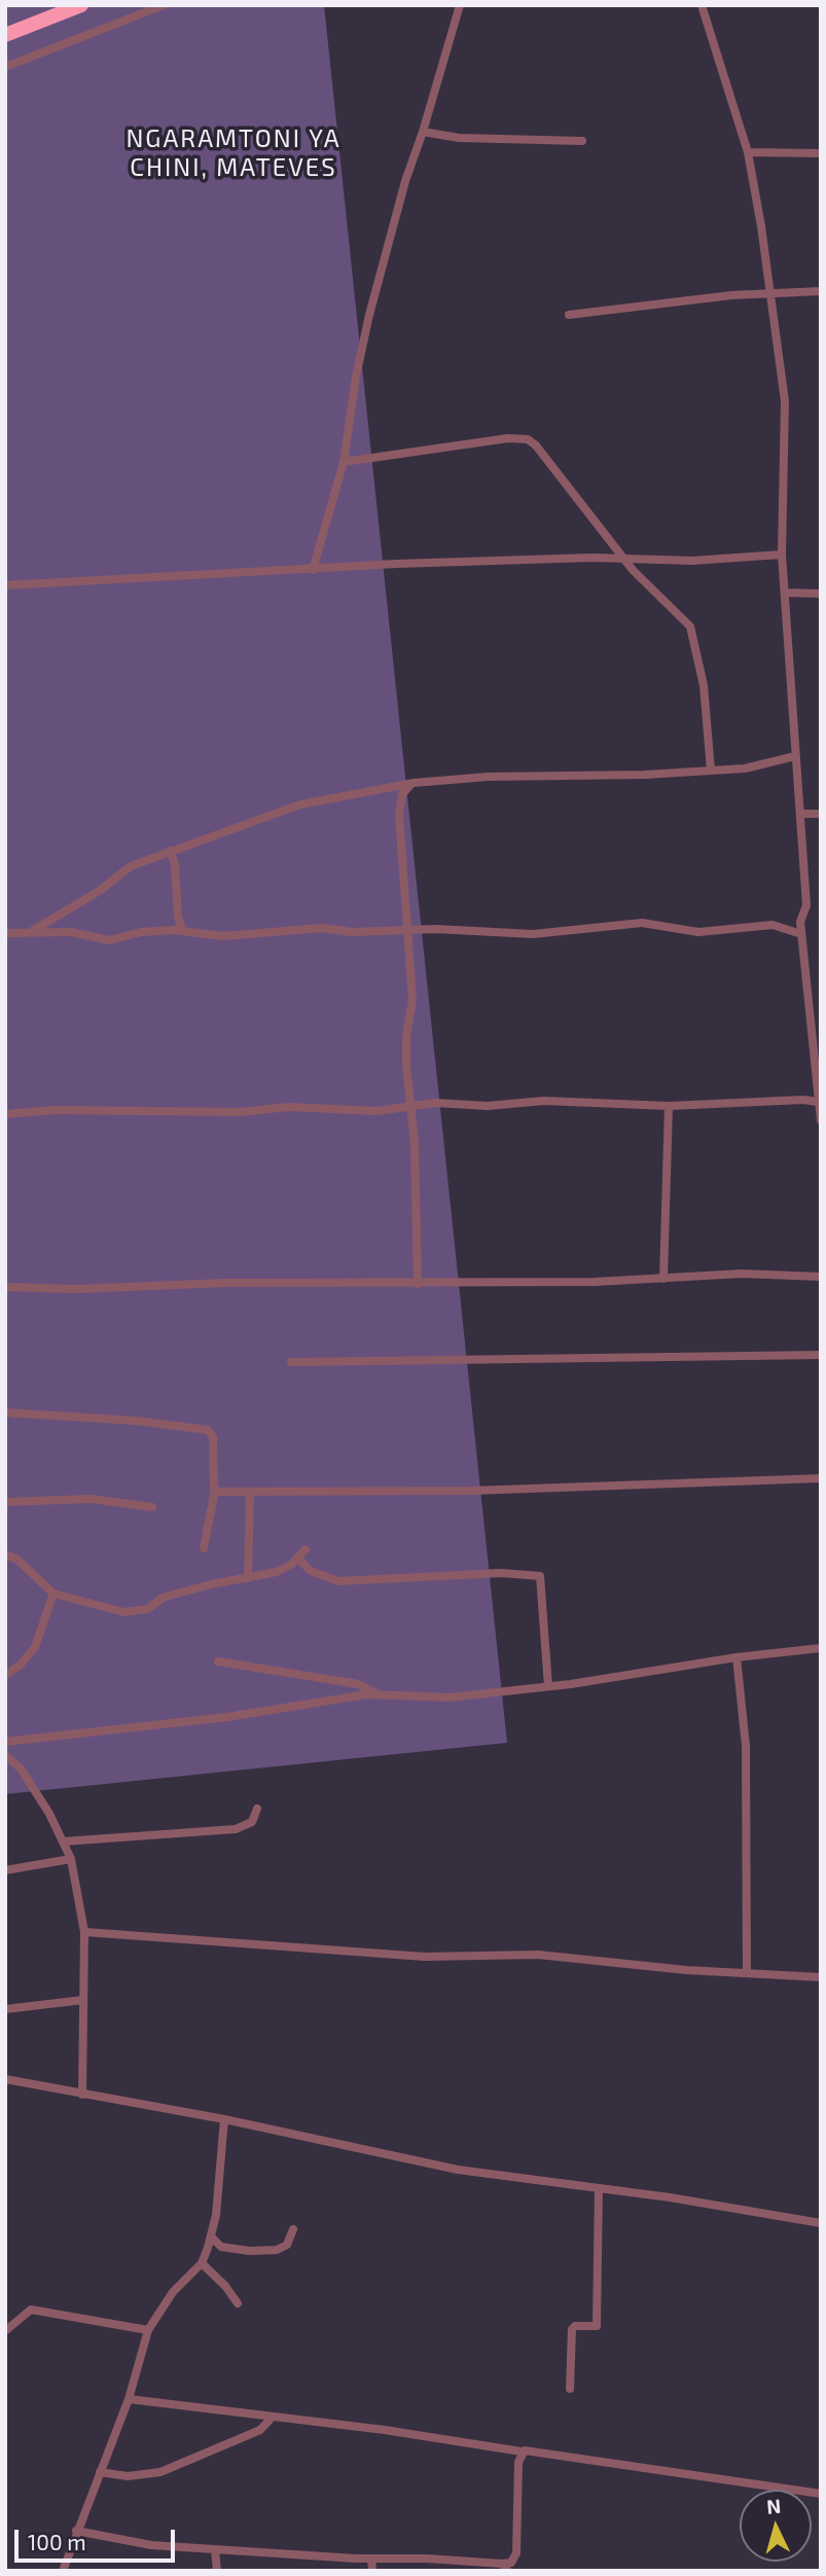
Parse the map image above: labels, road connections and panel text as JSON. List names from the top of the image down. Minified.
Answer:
{"districts":["NGARAMTONI YA CHINI, MATEVES"],"scale_bar":"100 m","north":"top"}
